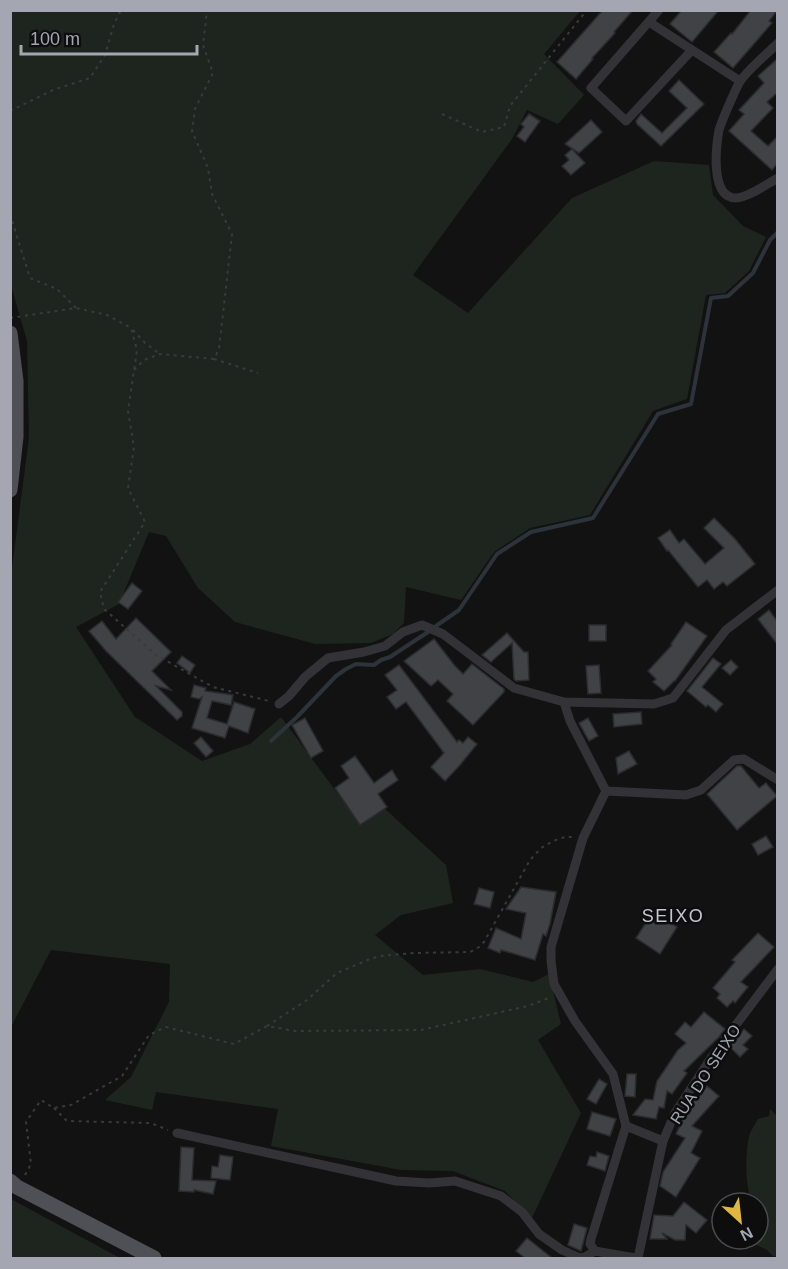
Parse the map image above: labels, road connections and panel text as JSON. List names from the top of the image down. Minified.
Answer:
{"streets":{"street":["RUA DO SEIXO"]},"districts":["SEIXO"],"scale_bar":"100 m","north":"bottom right"}
